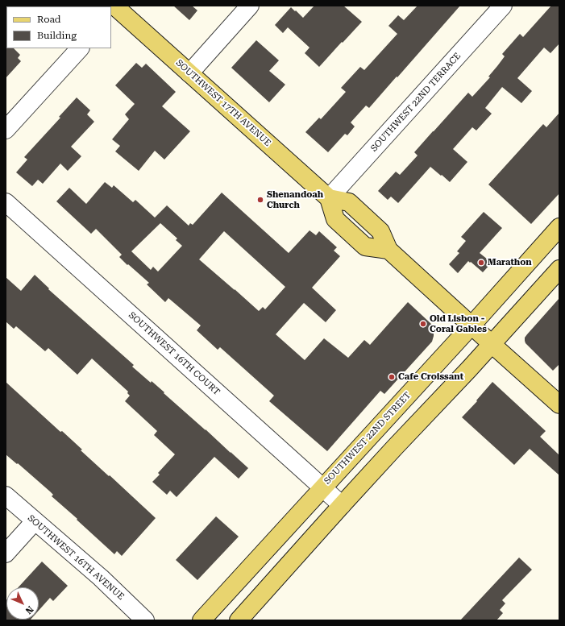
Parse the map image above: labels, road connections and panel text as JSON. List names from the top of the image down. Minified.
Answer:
{"streets":{"main road":["SOUTHWEST 17TH AVENUE","SOUTHWEST 22ND STREET"],"street":["SOUTHWEST 22ND TERRACE","SOUTHWEST 16TH COURT","SOUTHWEST 16TH AVENUE"]},"crossings":[["SOUTHWEST 22ND TERRACE","SOUTHWEST 17TH AVENUE"],["SOUTHWEST 17TH AVENUE","SOUTHWEST 22ND STREET"],["SOUTHWEST 16TH COURT","SOUTHWEST 22ND STREET"]],"places":["Shenandoah Church","Marathon","Old Lisbon - Coral Gables","Cafe Croissant"],"legend":["Road","Building"],"north":"bottom right"}
